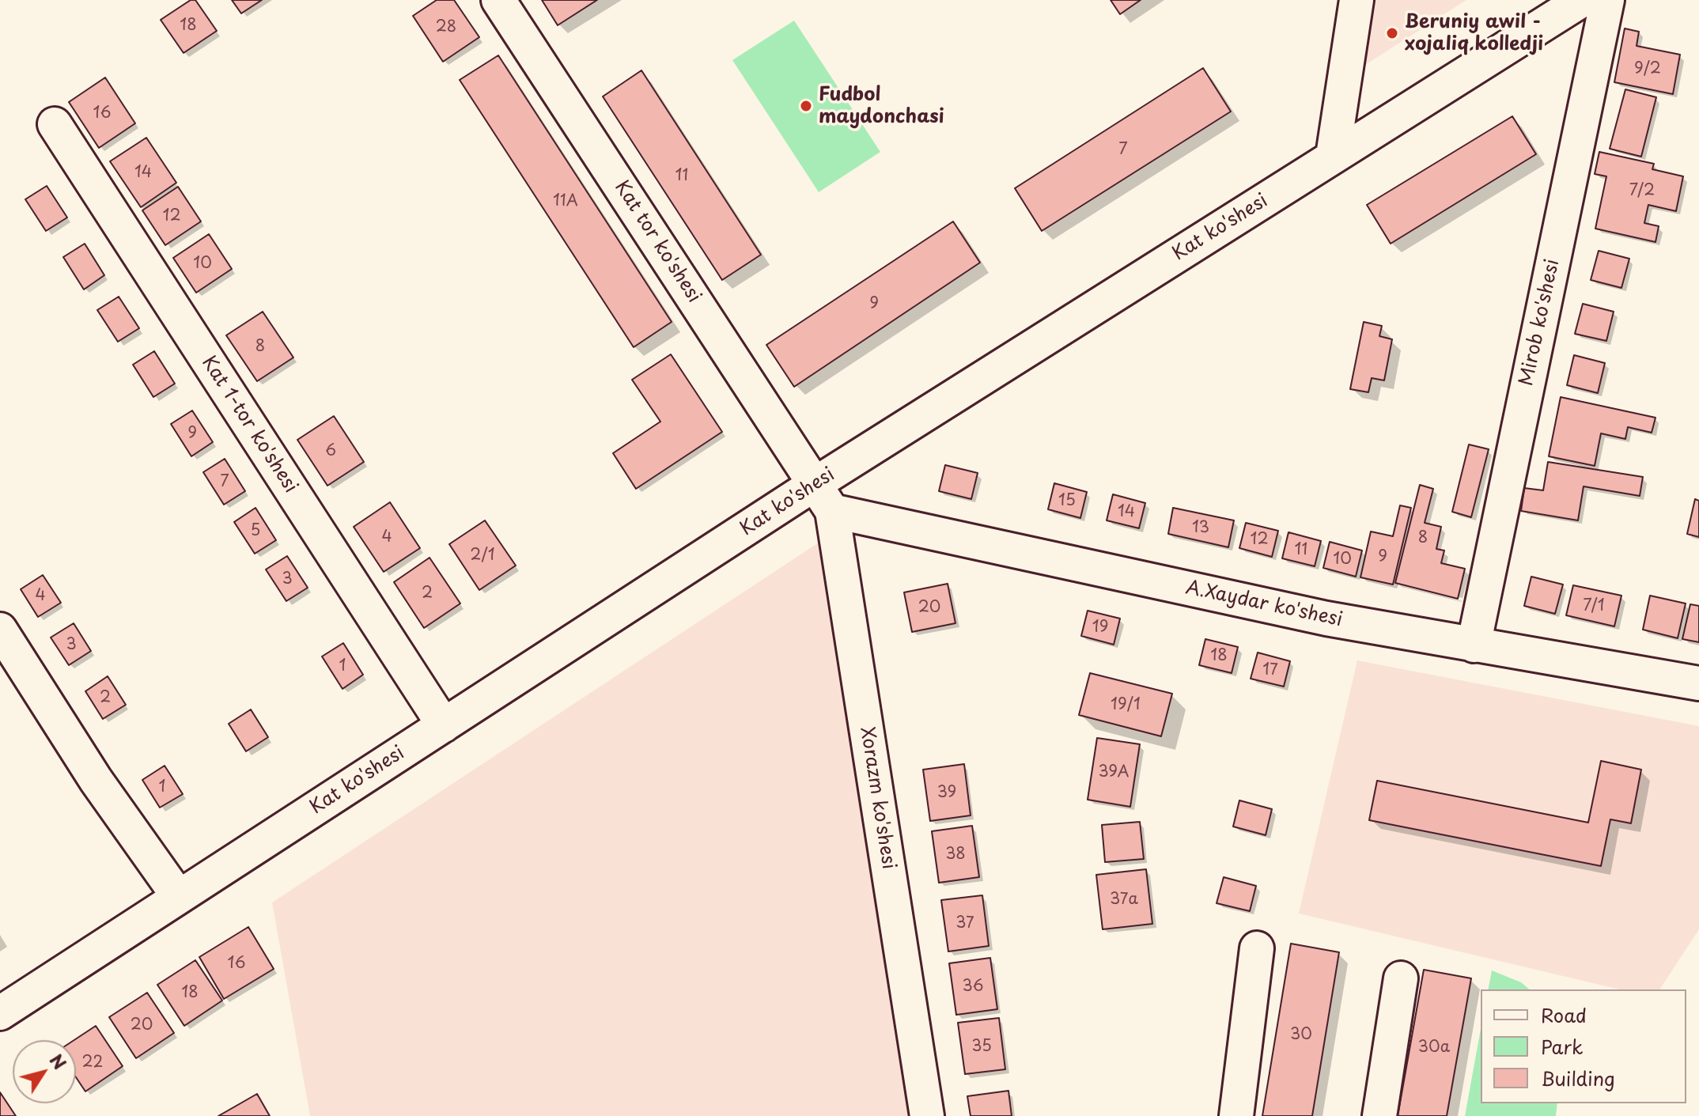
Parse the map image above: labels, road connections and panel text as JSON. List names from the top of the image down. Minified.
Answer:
{"streets":{"street":["Kat ko'shesi","Kat tor ko'shesi","Mirob ko'shesi","Kat 1-tor ko'shesi","A.Xaydar ko'shesi","Xorazm ko'shesi"]},"crossings":[["Kat ko'shesi","Kat tor ko'shesi"],["Kat ko'shesi","Kat 1-tor ko'shesi"],["Kat ko'shesi","A.Xaydar ko'shesi"],["Kat ko'shesi","Xorazm ko'shesi"],["Kat tor ko'shesi","A.Xaydar ko'shesi"],["Kat tor ko'shesi","Xorazm ko'shesi"],["Mirob ko'shesi","A.Xaydar ko'shesi"],["A.Xaydar ko'shesi","Xorazm ko'shesi"]],"places":["Beruniy awil - xojaliq kolledji","Fudbol maydonchasi"],"house_numbers":["18","28","9/2","16","7","14","11","7/2","11A","12","10","9","8","9","6","7","15","14","13","5","4","8","12","11","2/1","9","10","3","2","4","7/1","20","19","3","18","1","17","2","19/1","39A","1","39","38","37a","37","16","36","18","20","30","35","30a","22"],"legend":["Road","Park","Building"],"north":"top right"}
